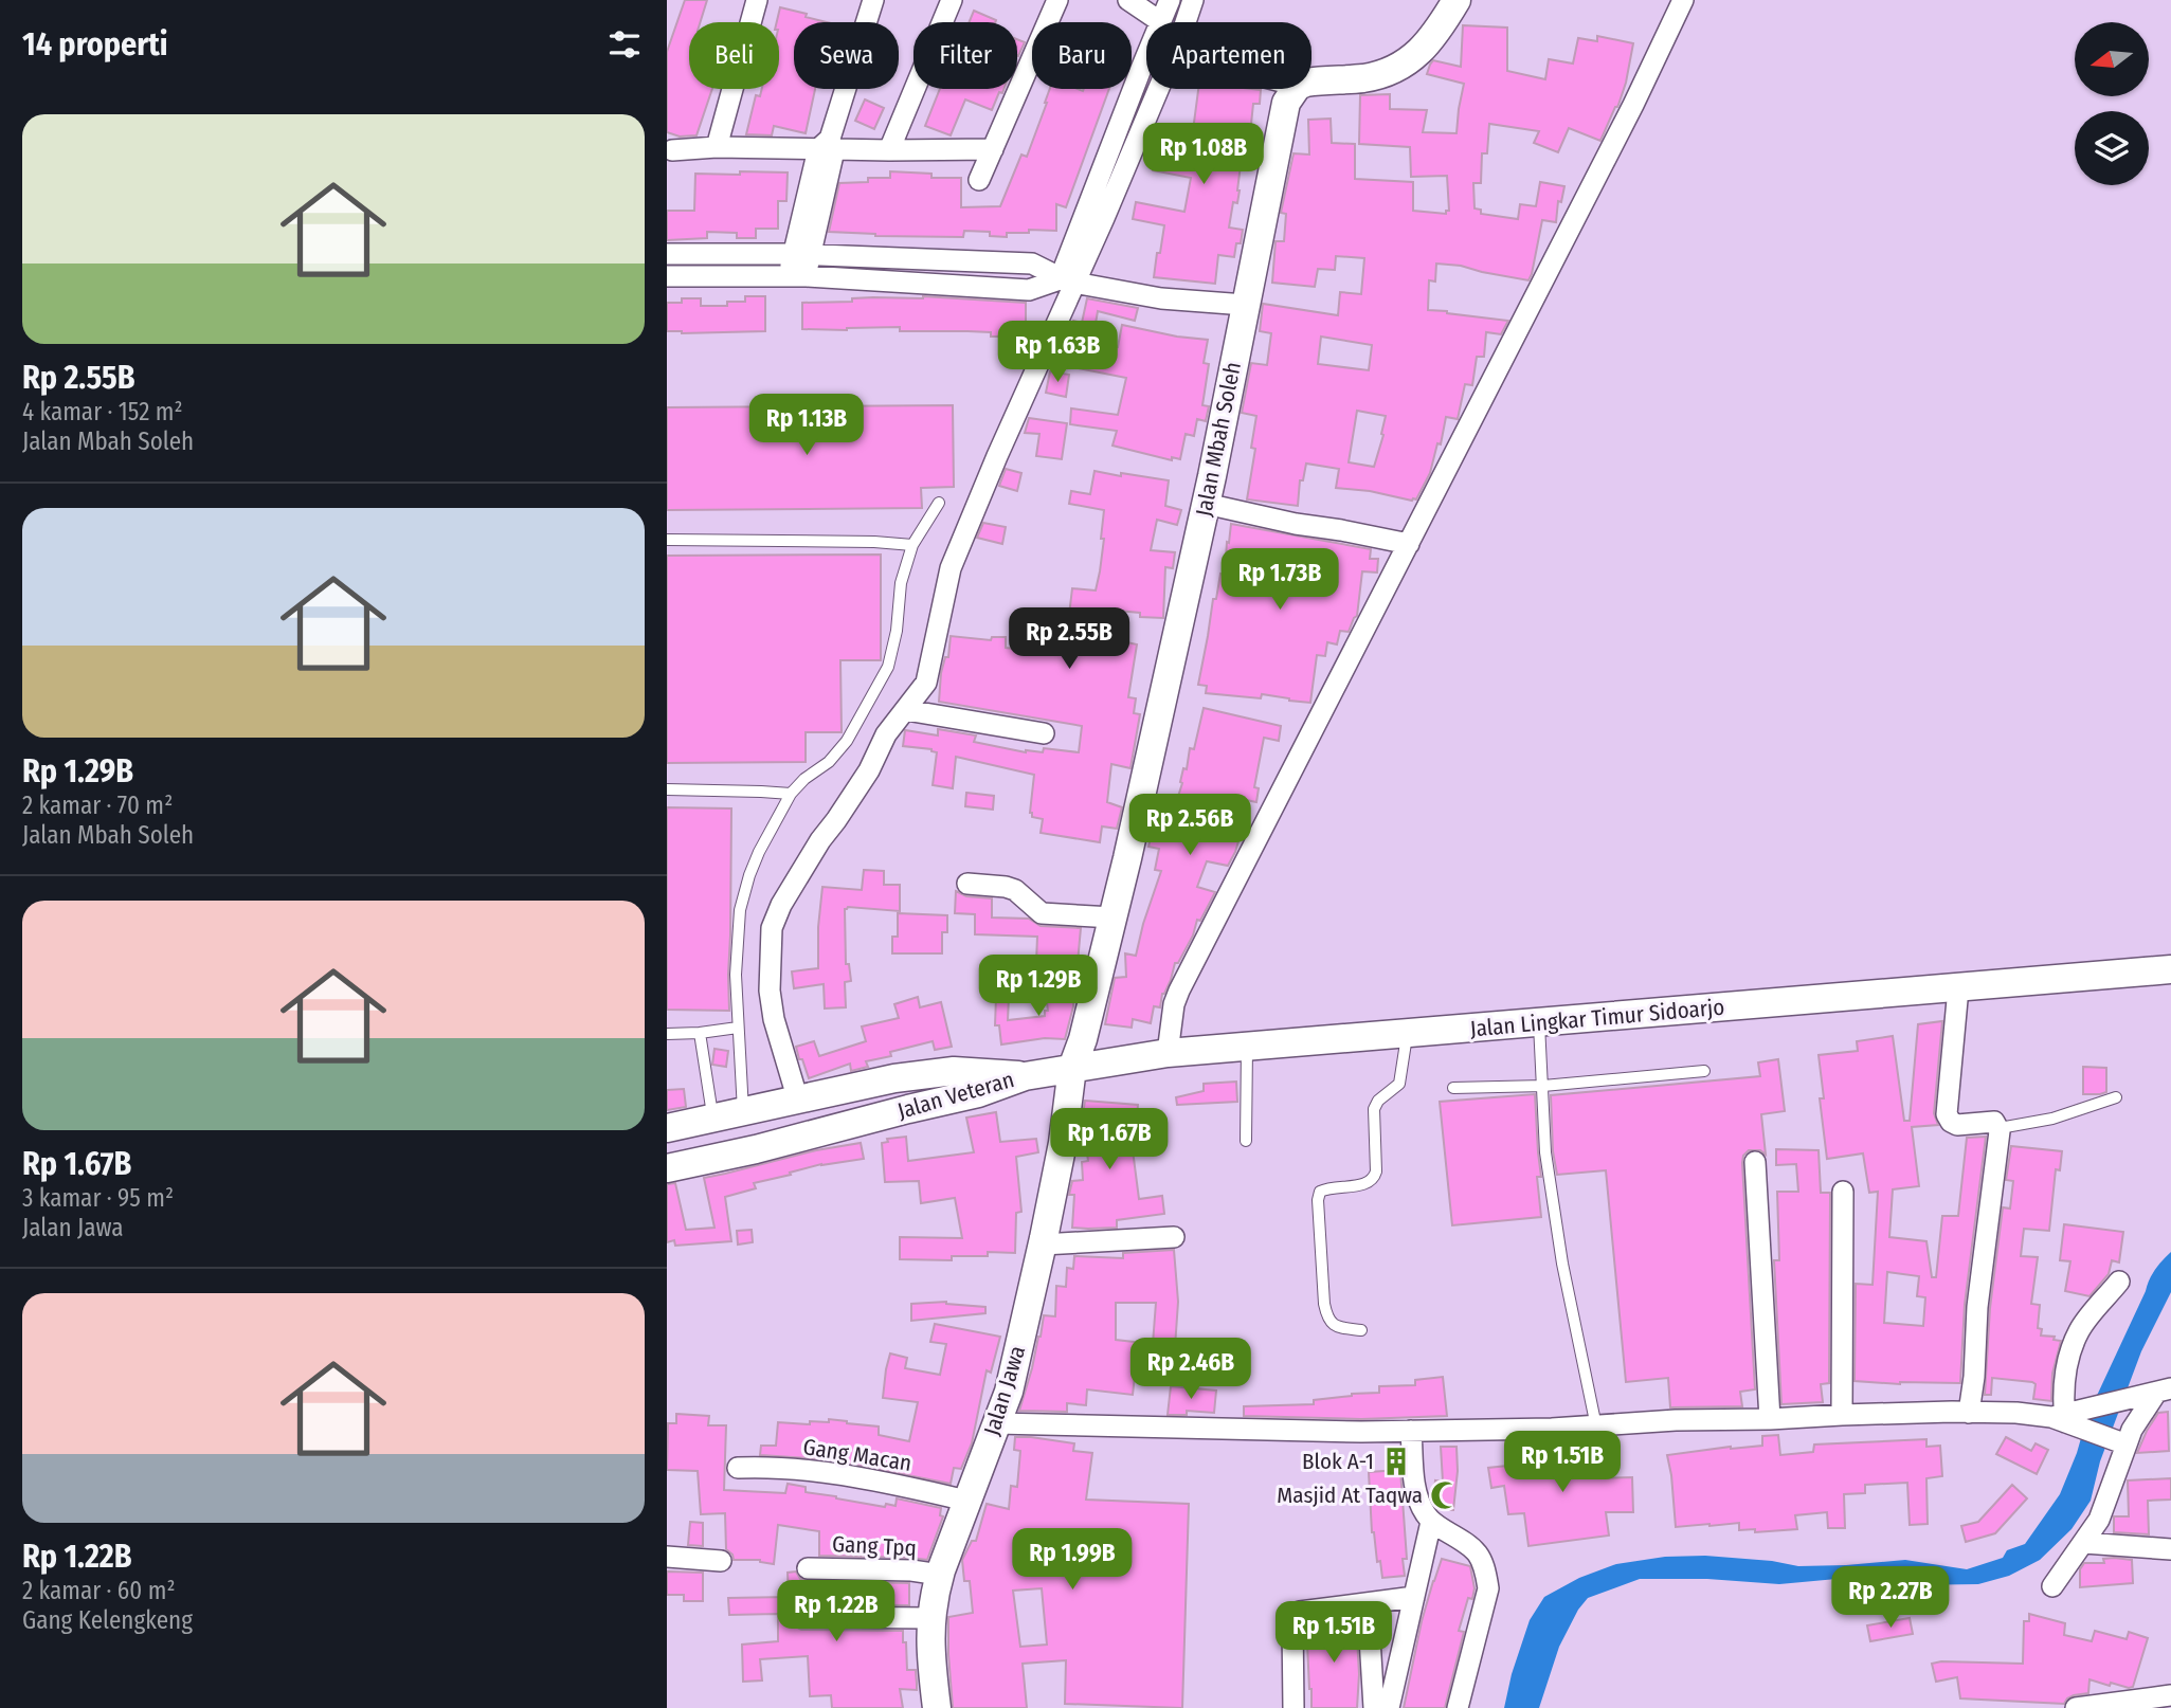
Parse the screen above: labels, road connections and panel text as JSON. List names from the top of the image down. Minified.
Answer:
{"streets":{"main road":["Jalan Mbah Soleh","Jalan Lingkar Timur Sidoarjo","Jalan Veteran","Jalan Jawa"],"street":["Gang Macan","Gang Tpq"]},"crossings":[["Jalan Mbah Soleh","Jalan Lingkar Timur Sidoarjo"],["Jalan Mbah Soleh","Jalan Jawa"],["Jalan Lingkar Timur Sidoarjo","Jalan Veteran"],["Jalan Lingkar Timur Sidoarjo","Jalan Jawa"],["Jalan Jawa","Gang Macan"],["Jalan Jawa","Gang Tpq"]],"places":{"building":["Blok A-1"],"mosque":["Masjid At Taqwa"]},"north":"left","page":{"heading":"14 properti","chip":["Beli","Sewa","Filter","Baru","Apartemen"],"list":[{"name":"Rp 2.55B","note":"4 kamar · 152 m² · Jalan Mbah Soleh"},{"name":"Rp 1.29B","note":"2 kamar · 70 m² · Jalan Mbah Soleh"},{"name":"Rp 1.67B","note":"3 kamar · 95 m² · Jalan Jawa"},{"name":"Rp 1.22B","note":"2 kamar · 60 m² · Gang Kelengkeng"}],"price":["Rp 1.08B","Rp 1.63B","Rp 1.13B","Rp 1.73B","Rp 2.55B","Rp 2.56B","Rp 1.29B","Rp 1.67B","Rp 2.46B","Rp 1.51B","Rp 1.99B","Rp 2.27B","Rp 1.22B","Rp 1.51B"]}}
